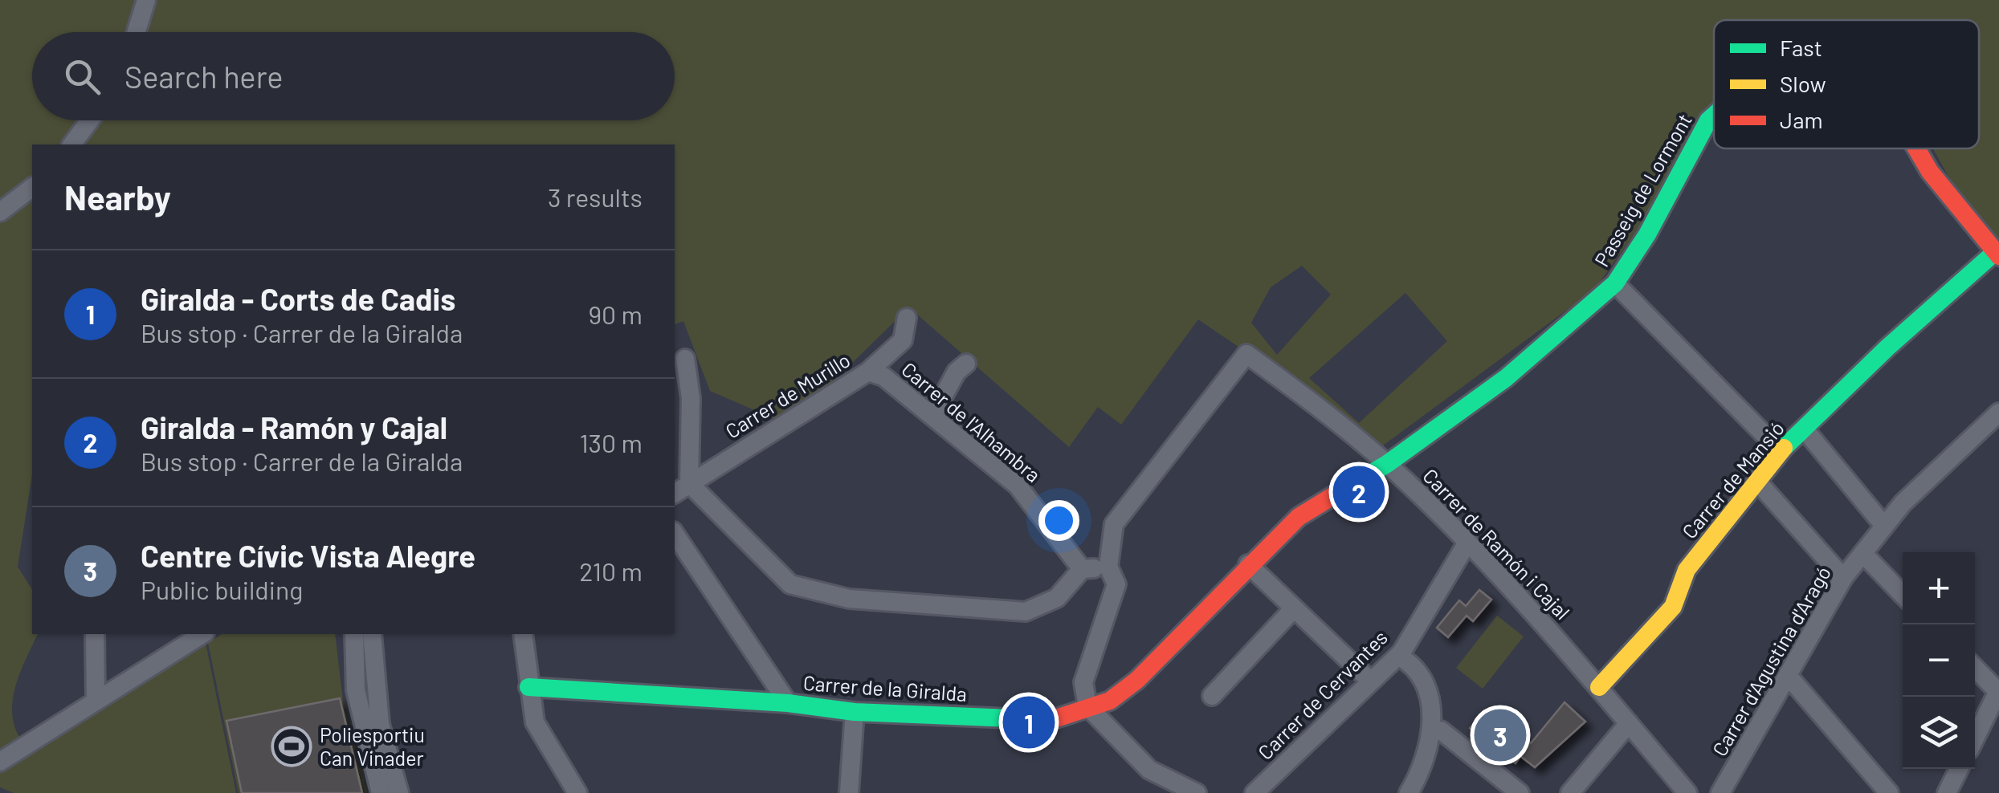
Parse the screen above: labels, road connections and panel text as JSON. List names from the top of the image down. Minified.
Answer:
{"streets":{"street":["Passeig de Lormont","Carrer de Murillo","Carrer de l'Alhambra","Carrer de Mansió","Carrer de Ramón i Cajal","Carrer d'Agustina d'Aragó","Carrer de la Giralda","Carrer de Cervantes"]},"crossings":[["Passeig de Lormont","Carrer de Mansió"],["Passeig de Lormont","Carrer de Ramón i Cajal"],["Passeig de Lormont","Carrer de la Giralda"],["Carrer de Murillo","Carrer de l'Alhambra"],["Carrer de Mansió","Carrer de Ramón i Cajal"],["Carrer de Ramón i Cajal","Carrer de la Giralda"],["Carrer de Ramón i Cajal","Carrer de Cervantes"]],"places":{"sports":["Poliesportiu Can Vinader"]},"legend":["Fast","Slow","Jam"],"page":{"search":"Search here","heading":["Nearby","3 results"],"list":[{"mark":"1","name":"Giralda - Corts de Cadis","note":"Bus stop · Carrer de la Giralda","value":"90 m"},{"mark":"2","name":"Giralda - Ramón y Cajal","note":"Bus stop · Carrer de la Giralda","value":"130 m"},{"mark":"3","name":"Centre Cívic Vista Alegre","note":"Public building","value":"210 m"}],"pins":["2","1","3"],"map_buttons":["+","−"]}}
